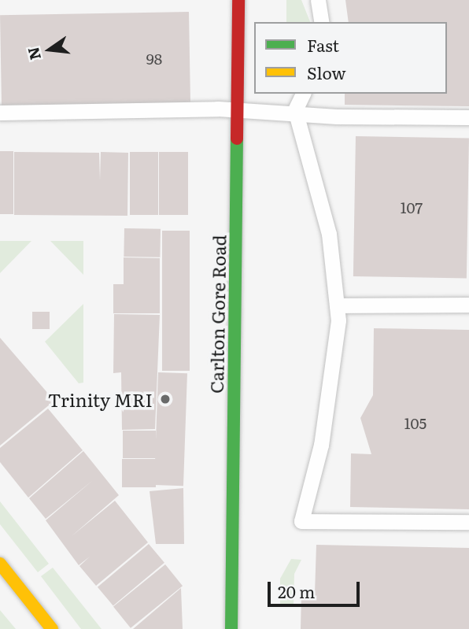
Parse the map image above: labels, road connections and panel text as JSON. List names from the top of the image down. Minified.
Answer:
{"streets":{"main road":["Carlton Gore Road"]},"places":["Trinity MRI"],"house_numbers":["98","107","105"],"legend":["Fast","Slow"],"scale_bar":"20 m","north":"left"}
